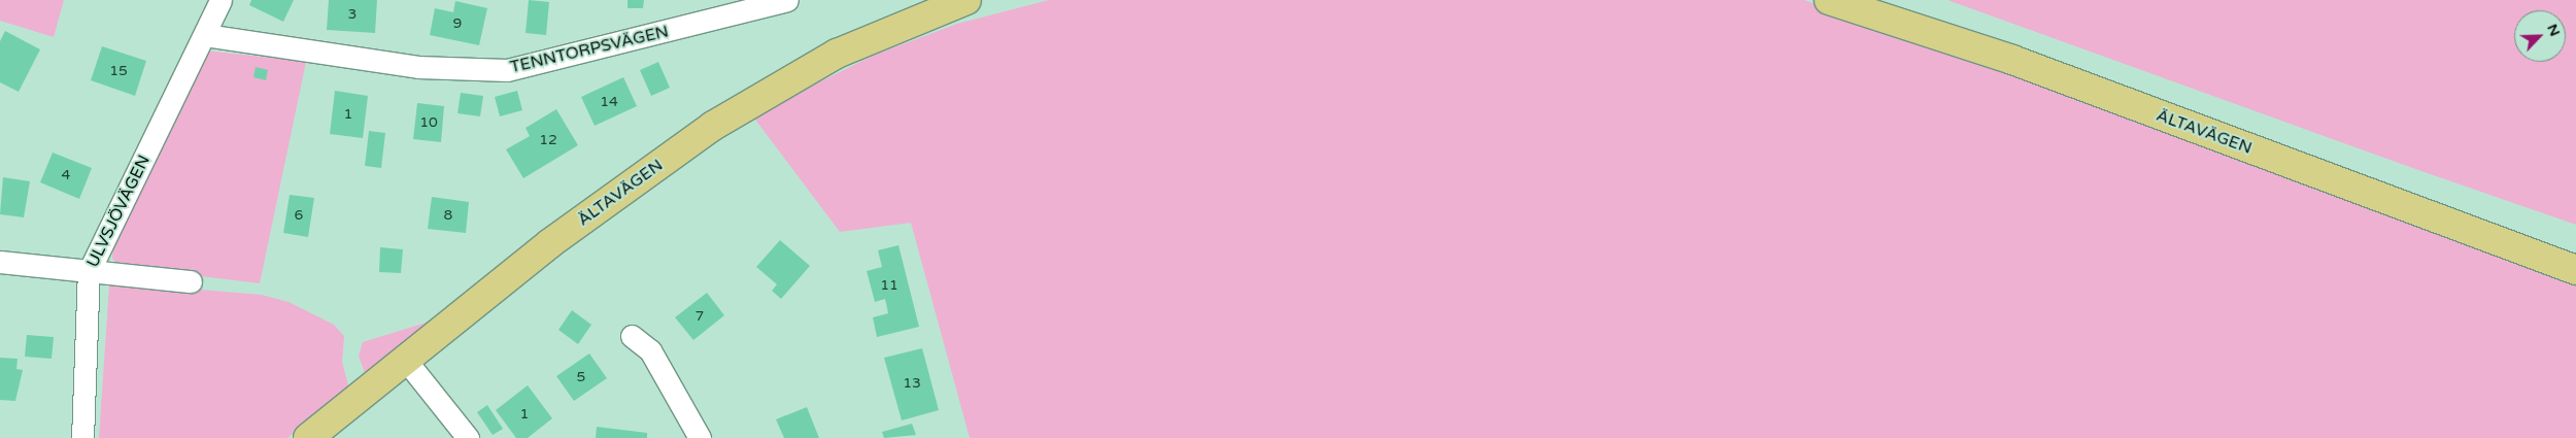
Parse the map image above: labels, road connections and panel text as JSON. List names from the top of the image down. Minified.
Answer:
{"streets":{"main road":["ÄLTAVÄGEN"],"street":["TENNTORPSVÄGEN","ULVSJÖVÄGEN"]},"crossings":[["TENNTORPSVÄGEN","ULVSJÖVÄGEN"]],"house_numbers":["3","9","15","14","1","10","12","4","6","8","11","7","5","13","1"],"north":"top right"}
